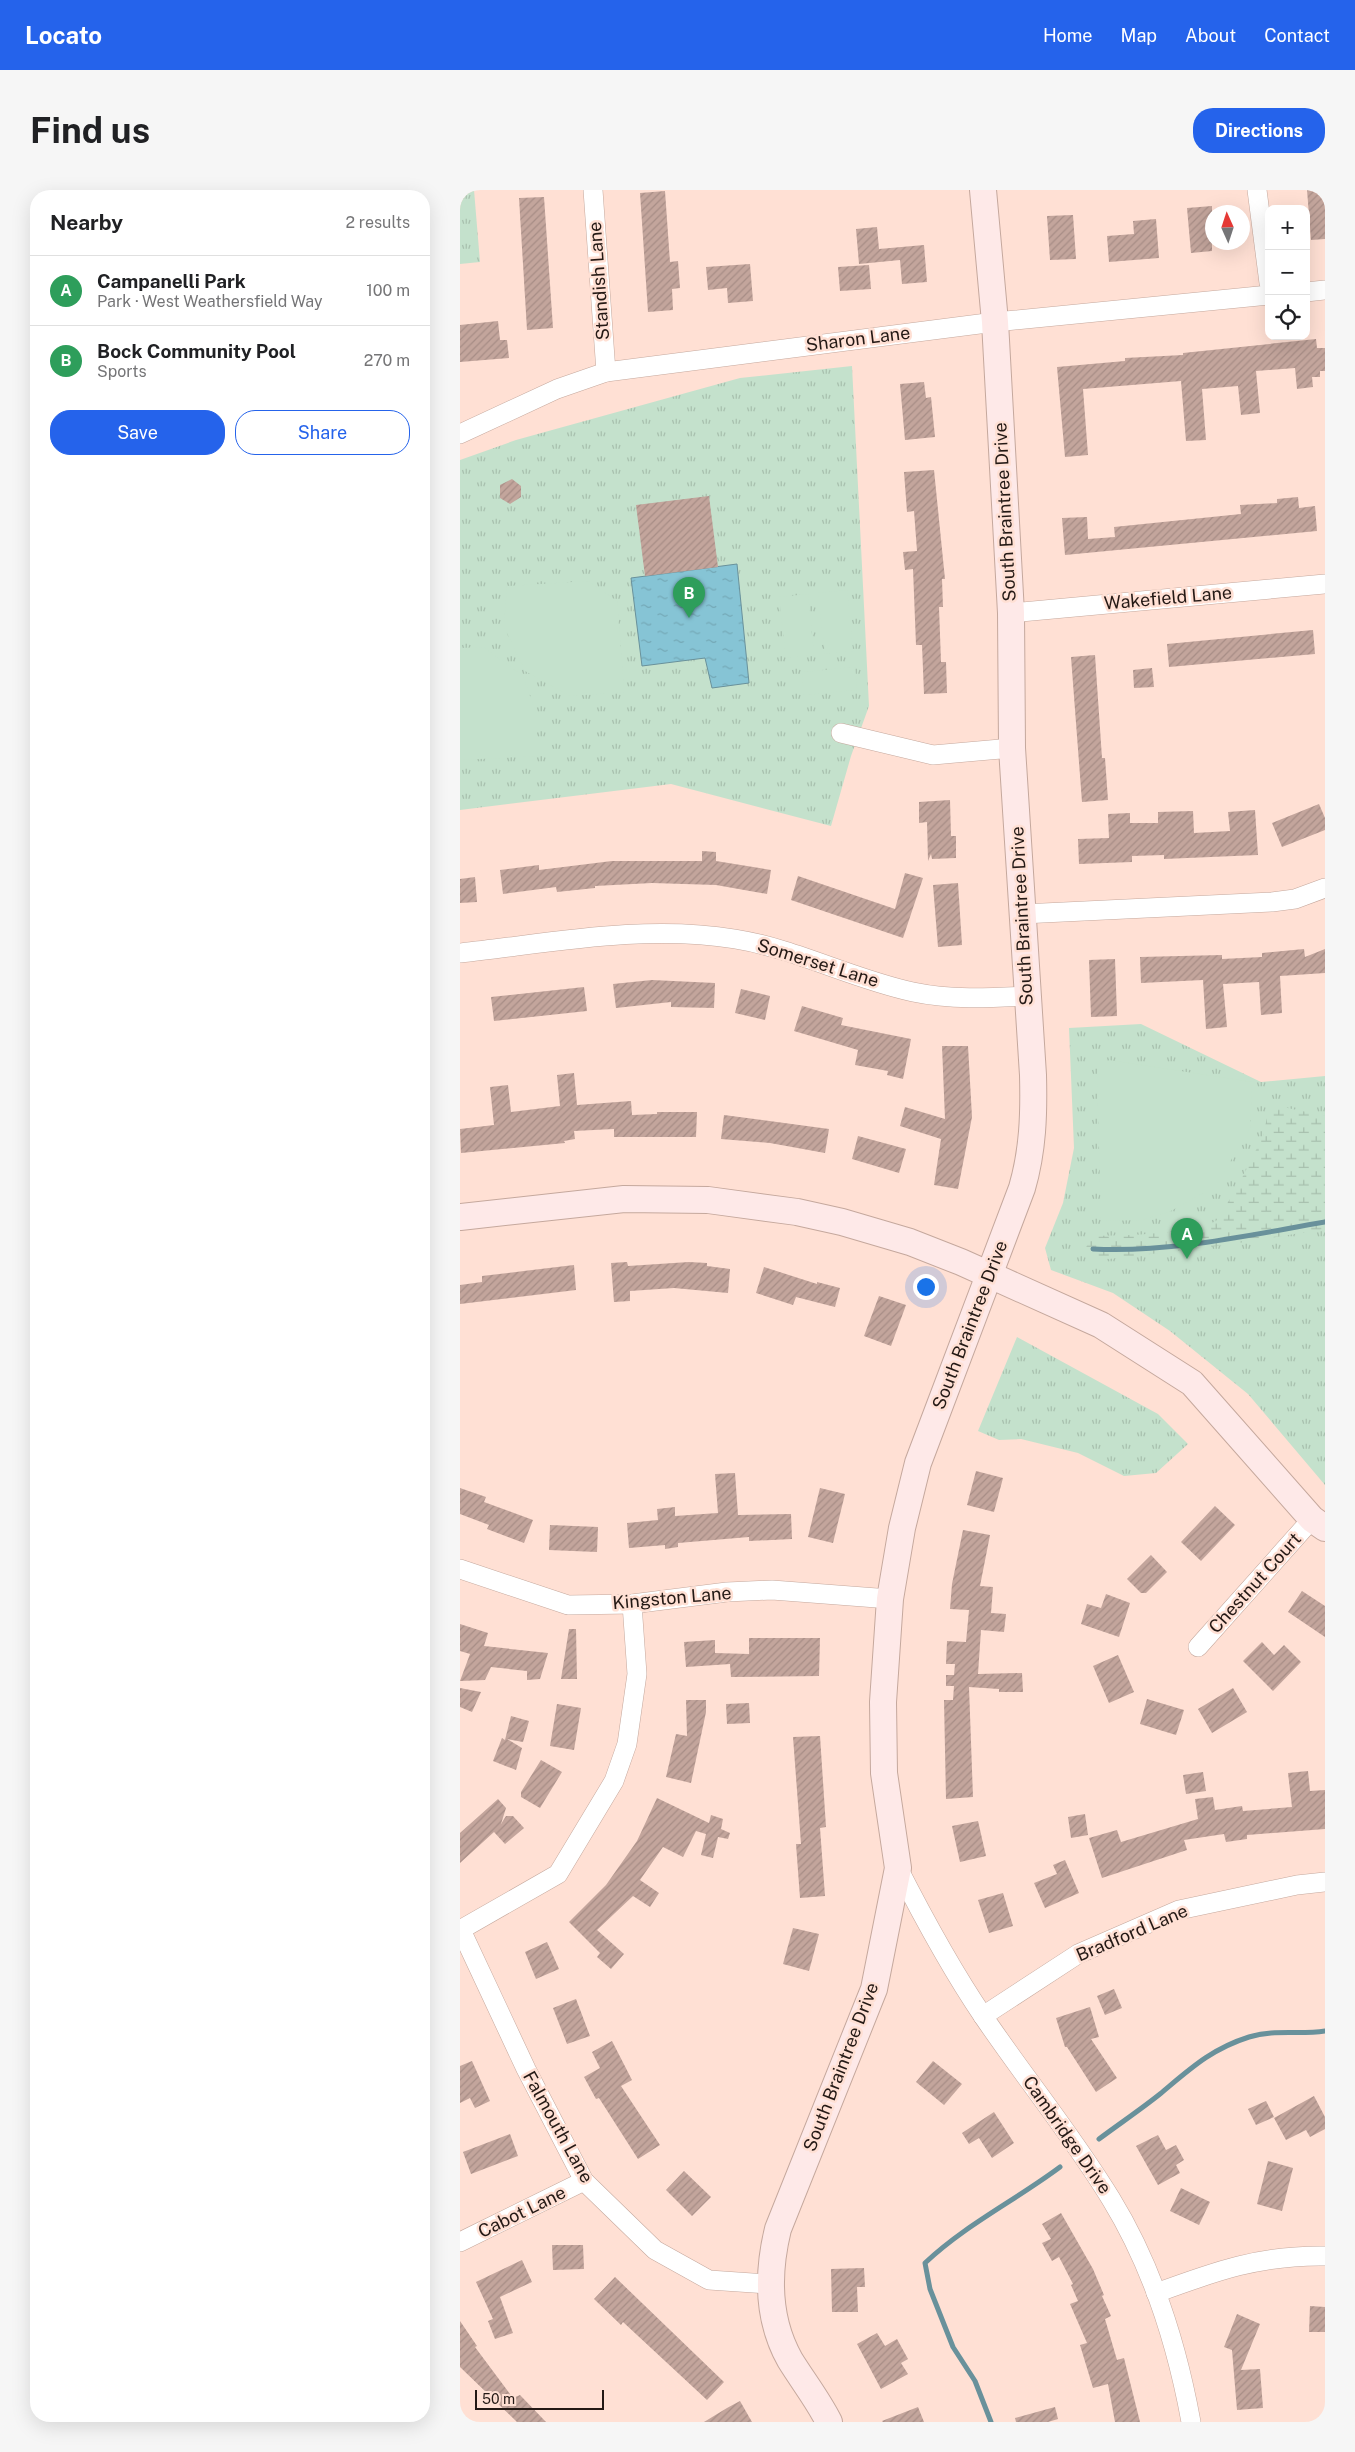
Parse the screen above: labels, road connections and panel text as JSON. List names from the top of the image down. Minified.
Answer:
{"streets":{"street":["Standish Lane","Sharon Lane","South Braintree Drive","Wakefield Lane","Somerset Lane","Chestnut Court","Kingston Lane","Bradford Lane","Falmouth Lane","Cambridge Drive","Cabot Lane"]},"crossings":[["Standish Lane","Sharon Lane"],["Sharon Lane","South Braintree Drive"],["South Braintree Drive","Wakefield Lane"],["South Braintree Drive","Somerset Lane"],["South Braintree Drive","Kingston Lane"],["South Braintree Drive","Falmouth Lane"],["South Braintree Drive","Cambridge Drive"],["Bradford Lane","Cambridge Drive"],["Falmouth Lane","Cabot Lane"]],"scale_bar":"50 m","north":"top","page":{"header":"Locato","nav":["Home","Map","About","Contact"],"buttons":["Directions",["Save","Share"]],"title":"Find us","heading":["Nearby","2 results"],"map_buttons":["+","−"],"list":[{"mark":"A","name":"Campanelli Park","note":"Park · West Weathersfield Way","value":"100 m"},{"mark":"B","name":"Bock Community Pool","note":"Sports","value":"270 m"}],"pins":["B","A"],"scale":"50 m"}}
